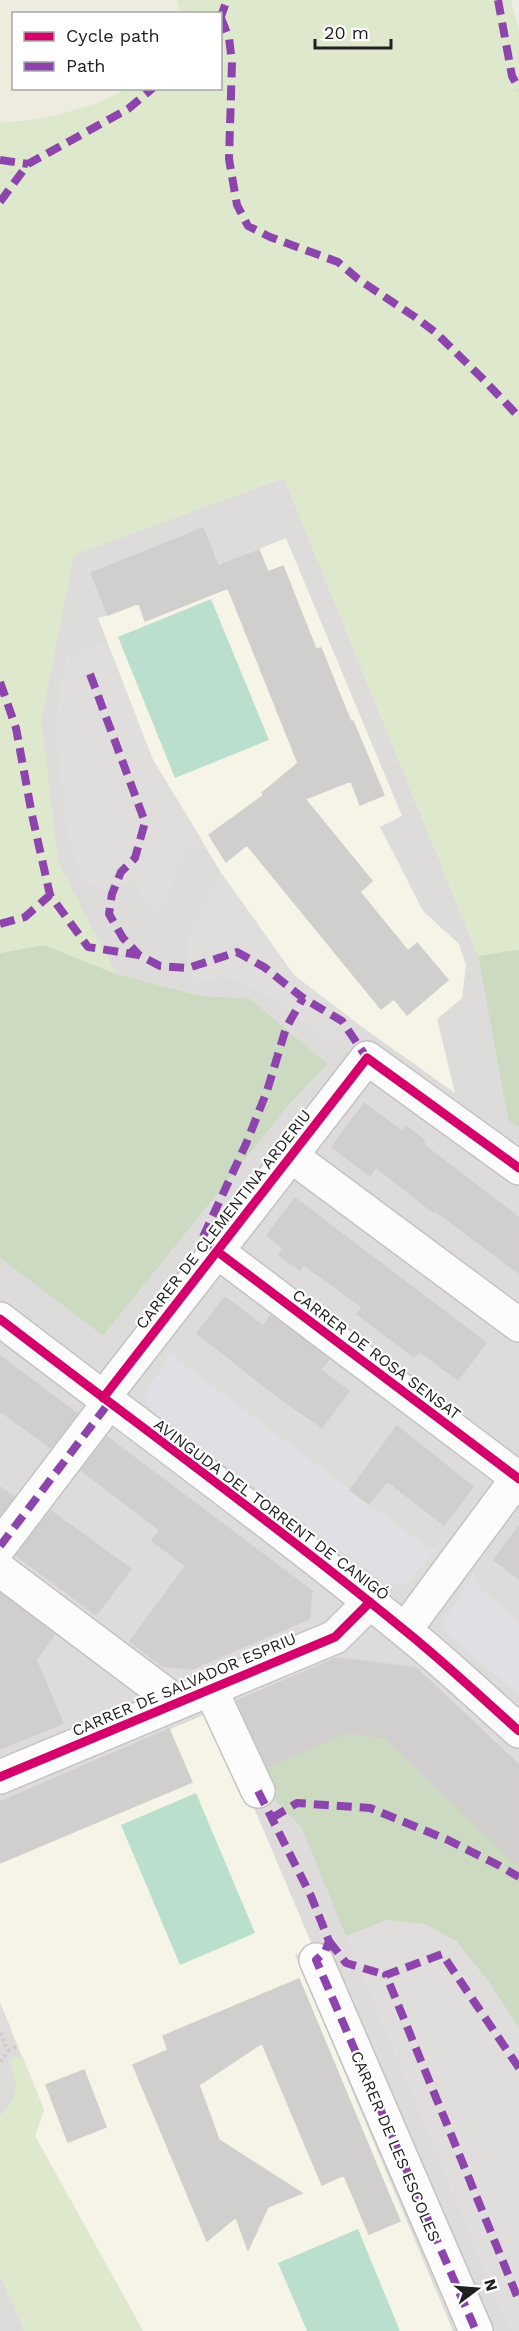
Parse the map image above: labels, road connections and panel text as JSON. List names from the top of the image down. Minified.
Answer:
{"streets":{"street":["CARRER DE CLEMENTINA ARDERIU","CARRER DE ROSA SENSAT","AVINGUDA DEL TORRENT DE CANIGÓ","CARRER DE SALVADOR ESPRIU","CARRER DE LES ESCOLES"]},"crossings":[["CARRER DE CLEMENTINA ARDERIU","CARRER DE ROSA SENSAT"],["CARRER DE CLEMENTINA ARDERIU","AVINGUDA DEL TORRENT DE CANIGÓ"],["AVINGUDA DEL TORRENT DE CANIGÓ","CARRER DE SALVADOR ESPRIU"]],"legend":["Cycle path","Path"],"scale_bar":"20 m","north":"right"}
